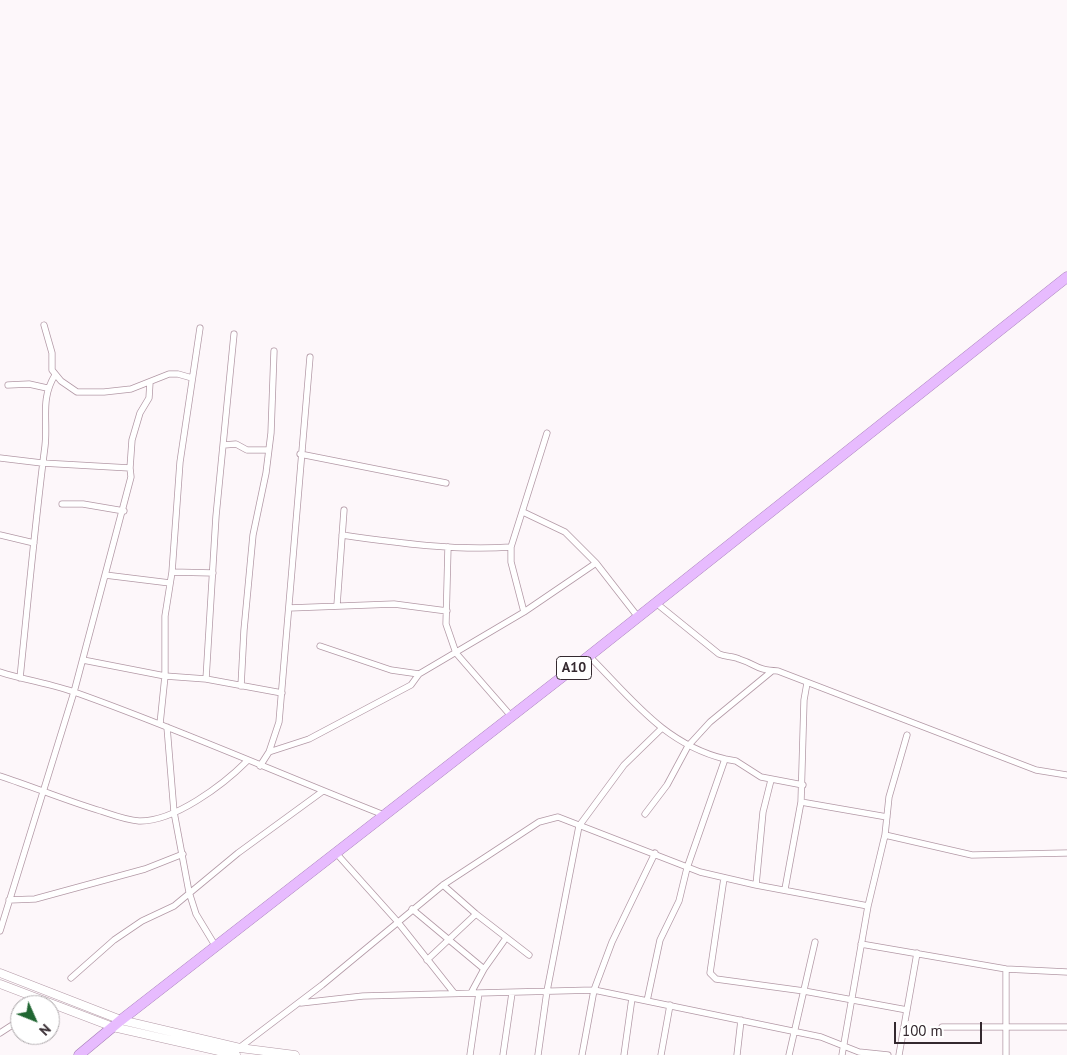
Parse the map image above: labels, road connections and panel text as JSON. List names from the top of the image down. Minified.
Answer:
{"streets":{"highway":["A10"]},"scale_bar":"100 m","north":"bottom right"}
